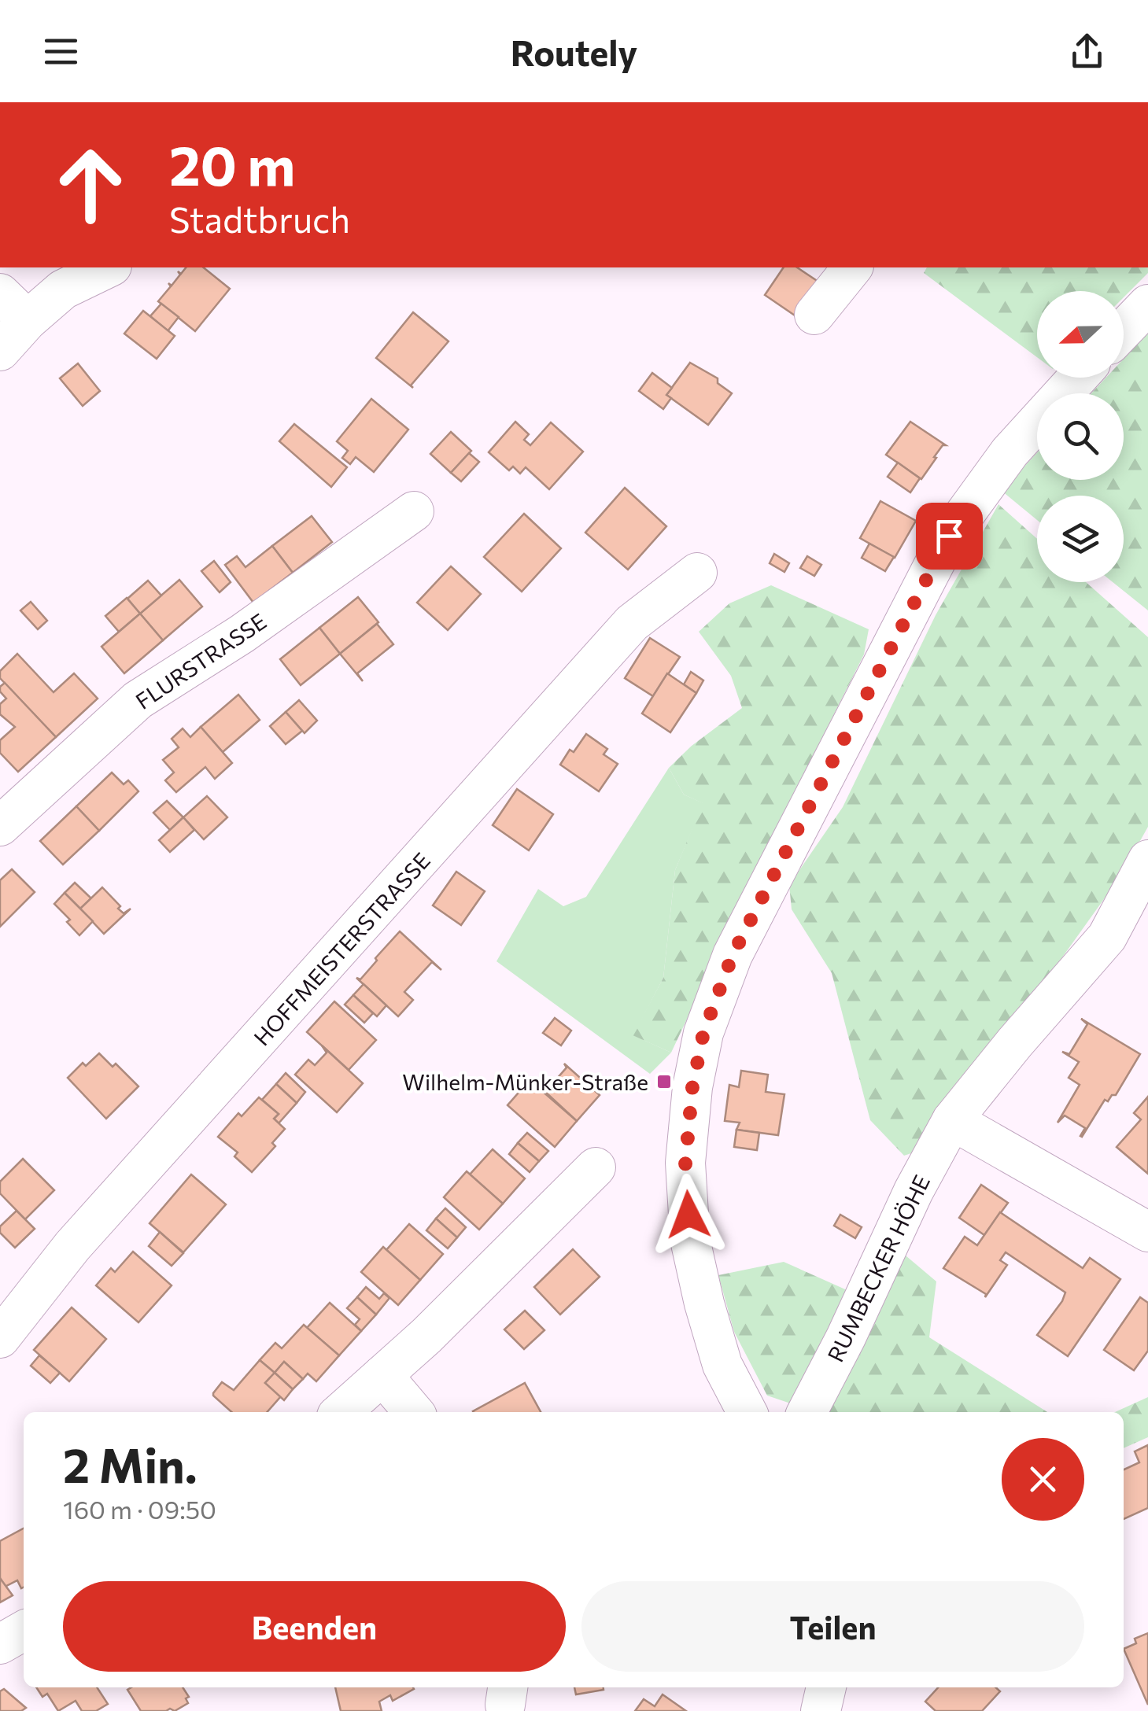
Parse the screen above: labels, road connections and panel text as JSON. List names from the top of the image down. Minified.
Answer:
{"streets":{"street":["FLURSTRASSE","HOFFMEISTERSTRASSE","RUMBECKER HÖHE"]},"places":{"transit":["Wilhelm-Münker-Straße"]},"north":"left","page":{"header":"Routely","turn":["20 m","Stadtbruch"],"heading":["2 Min.","160 m · 09:50"],"buttons":["Beenden","Teilen"]}}
